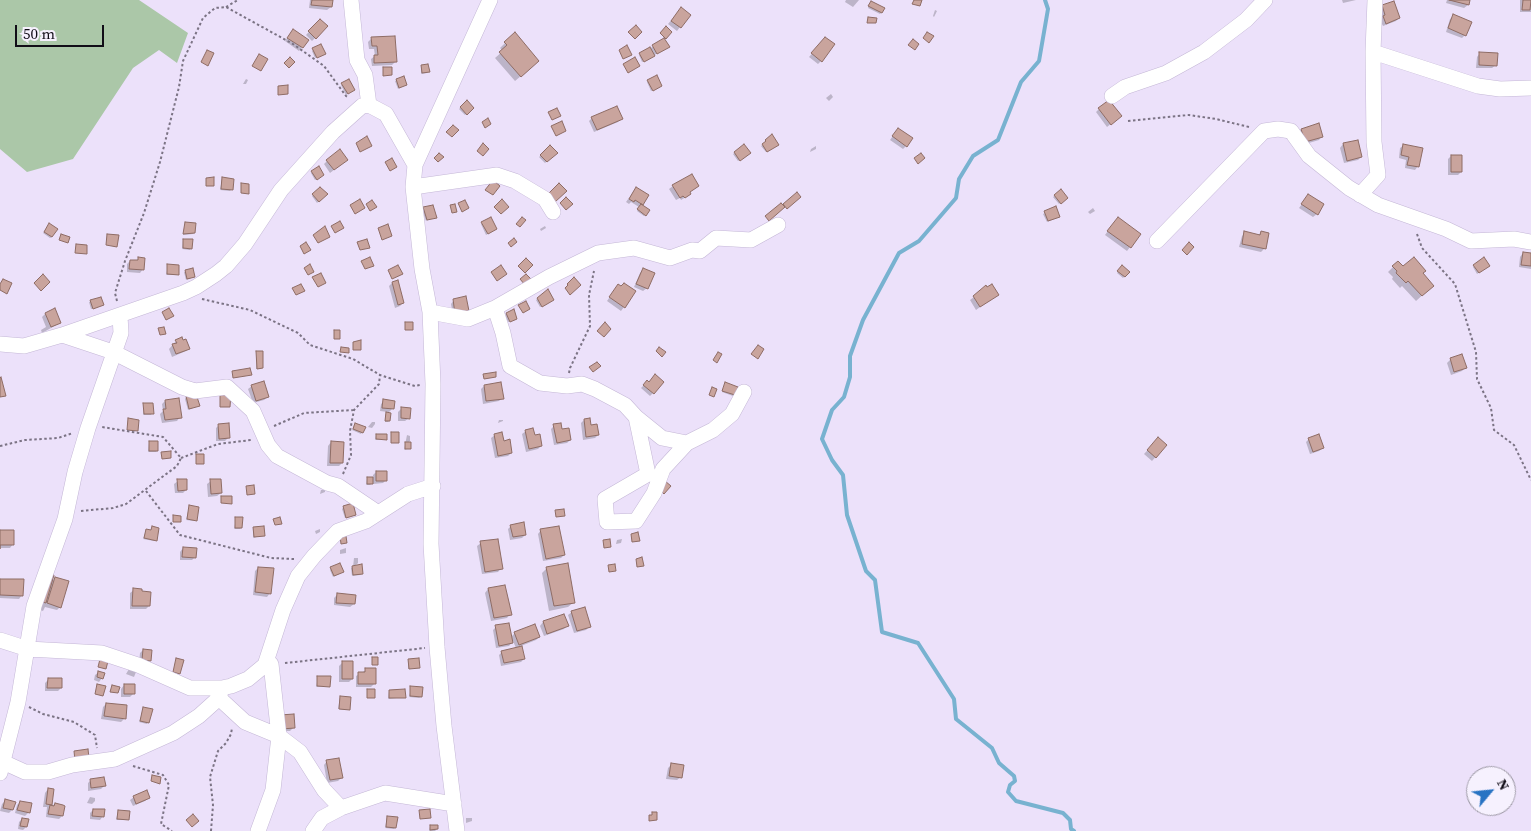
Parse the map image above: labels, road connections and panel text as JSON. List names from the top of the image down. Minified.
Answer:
{"scale_bar":"50 m","north":"top right"}
